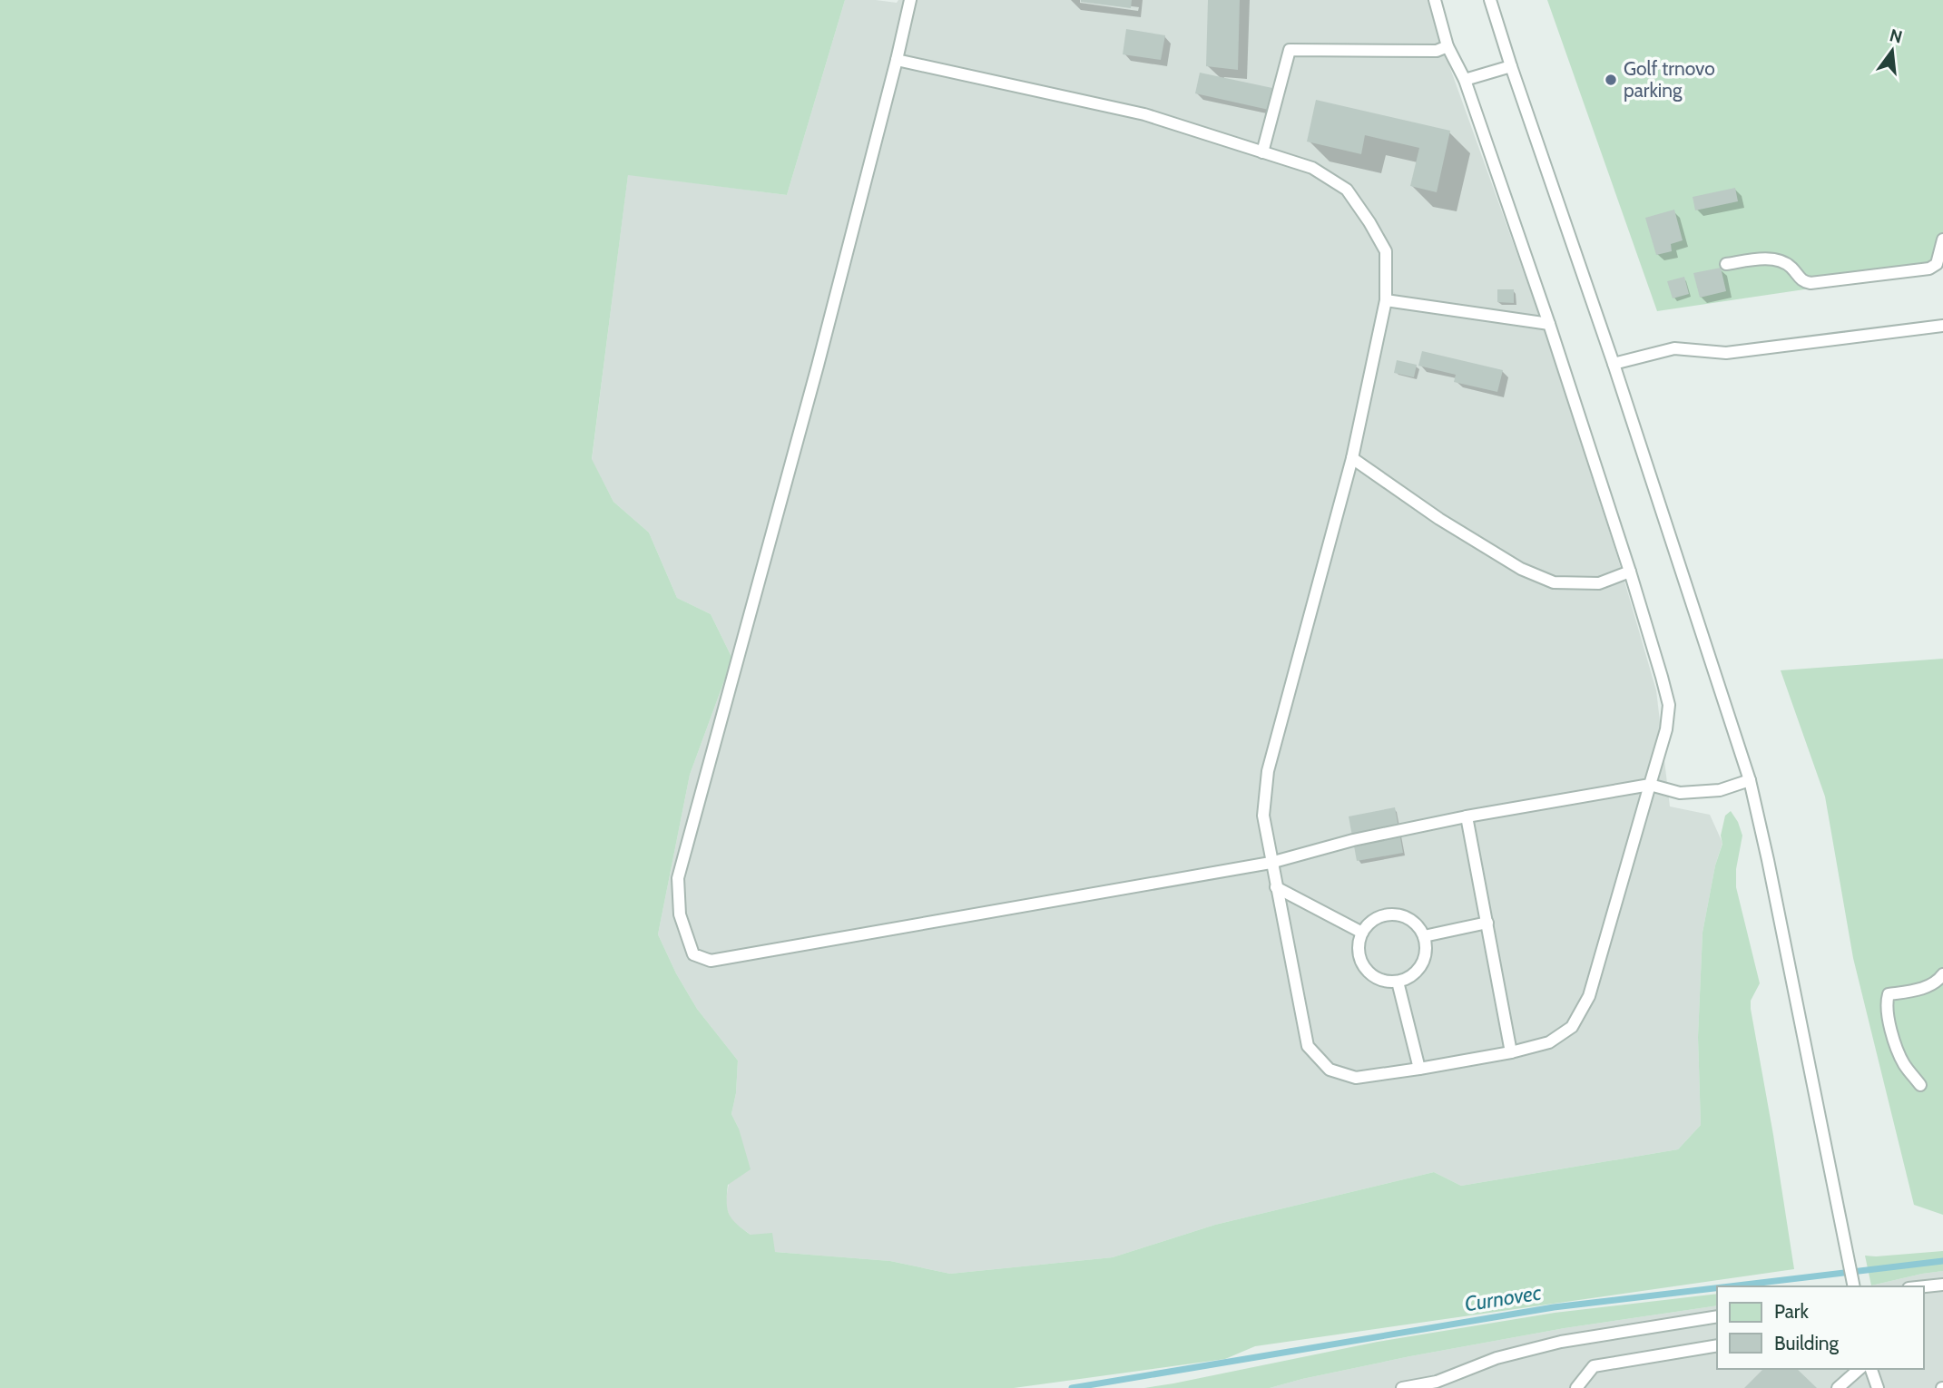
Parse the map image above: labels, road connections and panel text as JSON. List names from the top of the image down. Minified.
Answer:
{"water":["Curnovec"],"places":["Golf trnovo parking"],"legend":["Park","Building"],"north":"top"}
